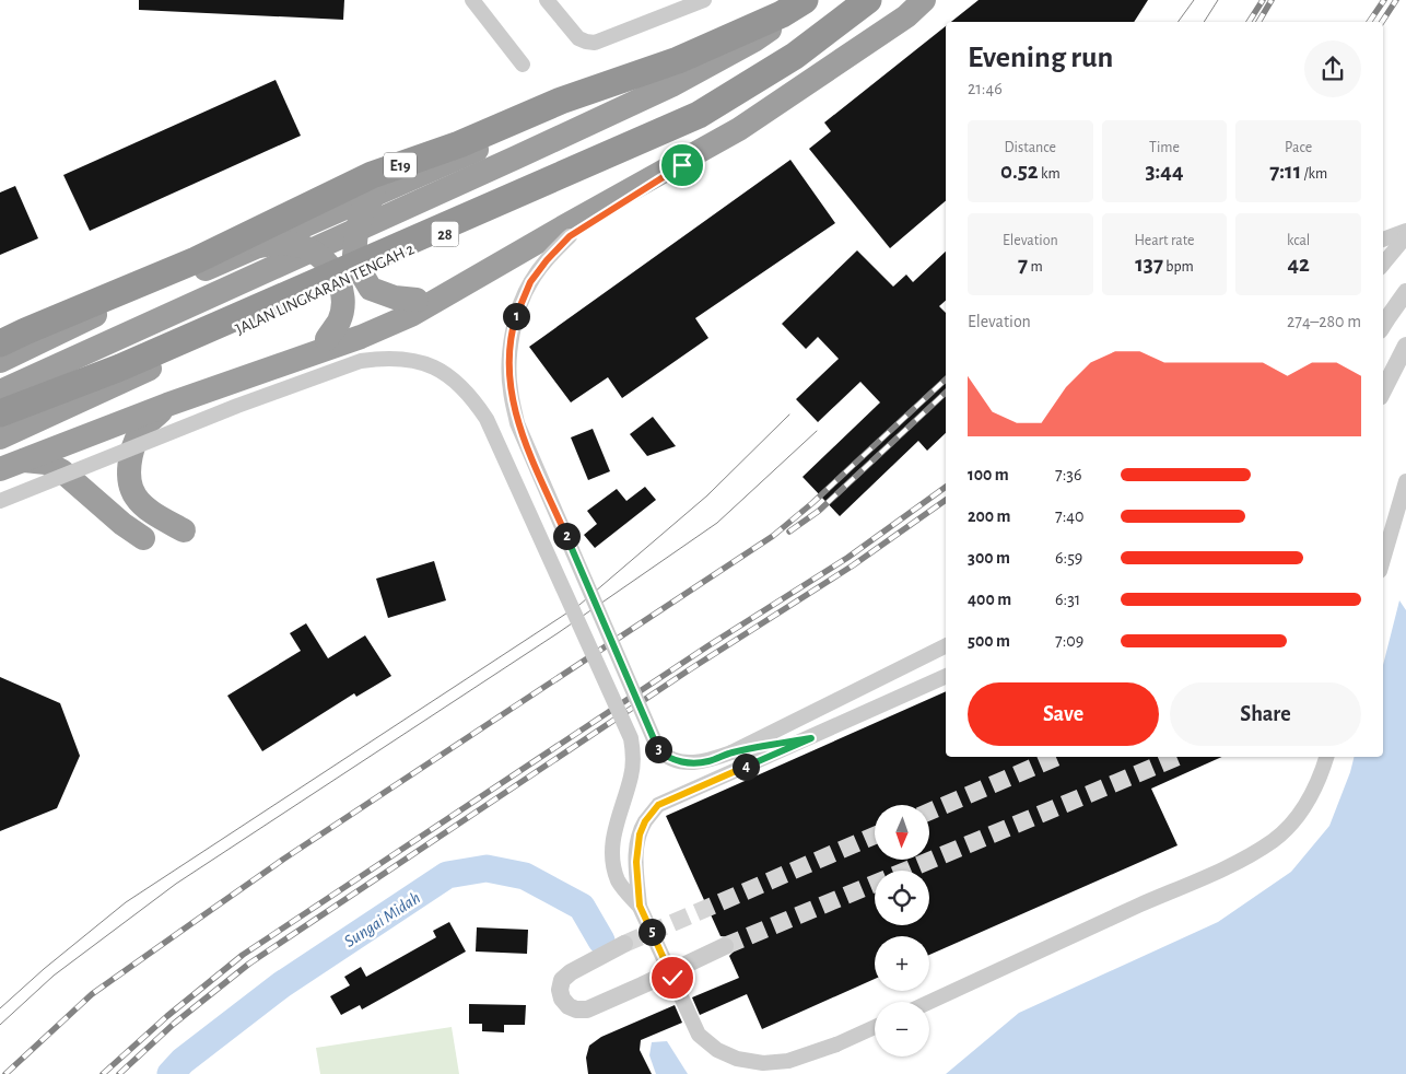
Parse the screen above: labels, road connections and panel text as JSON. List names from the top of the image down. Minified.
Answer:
{"streets":{"highway":["E19","28","JALAN LINGKARAN TENGAH 2"]},"water":["Sungai Midah"],"north":"bottom","page":{"heading":["Evening run","21:46"],"stats":[["Distance","0.52 km"],["Time","3:44"],["Pace","7:11 /km"],["Elevation","7 m"],["Heart rate","137 bpm"],["kcal","42"]],"chart":["Elevation","274–280 m"],"pins":["1","2","3","4","5"],"list":[{"name":"100 m","note":"7:36"},{"name":"200 m","note":"7:40"},{"name":"300 m","note":"6:59"},{"name":"400 m","note":"6:31"},{"name":"500 m","note":"7:09"}],"buttons":["Save","Share"],"map_buttons":["+","−"]}}
